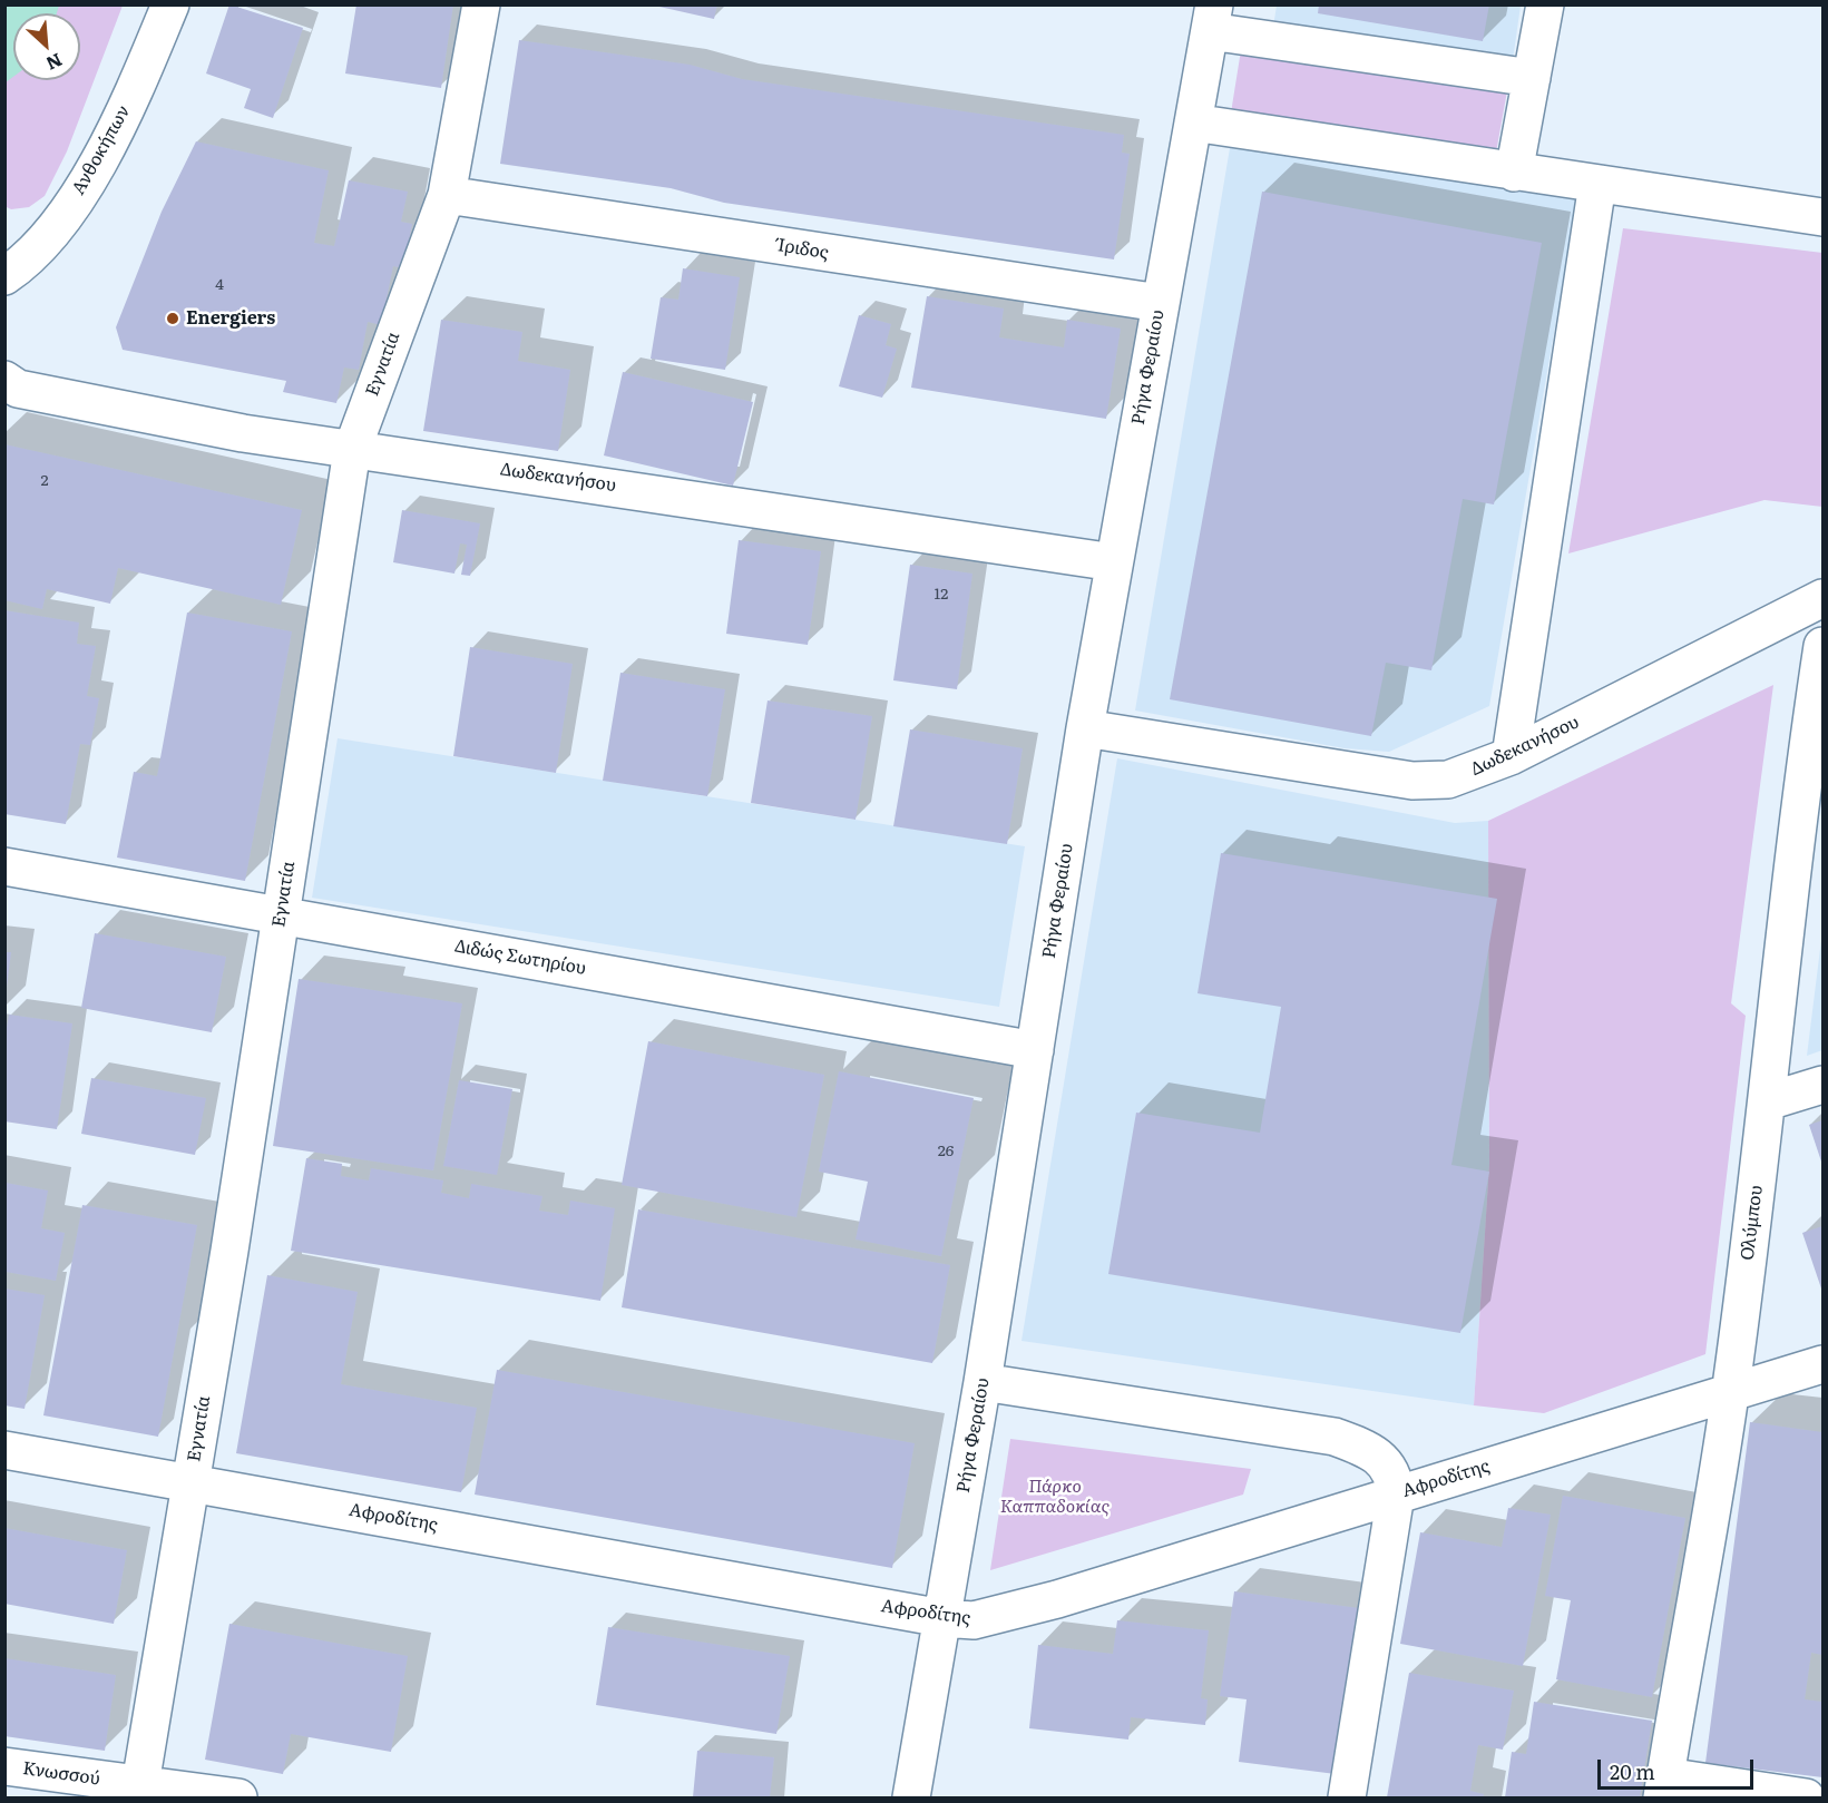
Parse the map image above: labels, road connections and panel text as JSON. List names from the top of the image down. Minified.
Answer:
{"streets":{"street":["Ανθοκήπων","Ίριδος","Εγνατία","Ρήγα Φεραίου","Δωδεκανήσου","Διδώς Σωτηρίου","Ολύμπου","Αφροδίτης","Κνωσσού"]},"crossings":[["Ίριδος","Εγνατία"],["Ίριδος","Ρήγα Φεραίου"],["Εγνατία","Δωδεκανήσου"],["Εγνατία","Διδώς Σωτηρίου"],["Εγνατία","Αφροδίτης"],["Εγνατία","Κνωσσού"],["Ρήγα Φεραίου","Δωδεκανήσου"],["Ρήγα Φεραίου","Διδώς Σωτηρίου"],["Ρήγα Φεραίου","Αφροδίτης"],["Ολύμπου","Αφροδίτης"]],"parks":["Πάρκο Καππαδοκίας"],"places":["Energiers"],"house_numbers":["4","2","12","26"],"scale_bar":"20 m","north":"bottom right"}
